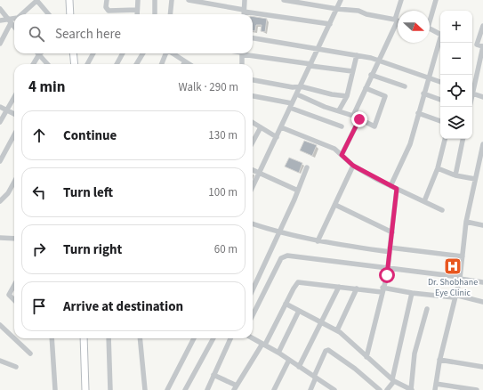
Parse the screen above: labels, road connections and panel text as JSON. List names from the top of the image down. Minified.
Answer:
{"places":{"hospital":["Dr. Shobhane Eye Clinic"]},"north":"right","page":{"map_buttons":["+","−"],"search":"Search here","heading":["4 min","Walk · 290 m"],"list":[["Continue","130 m"],["Turn left","100 m"],["Turn right","60 m"],"Arrive at destination"]}}
